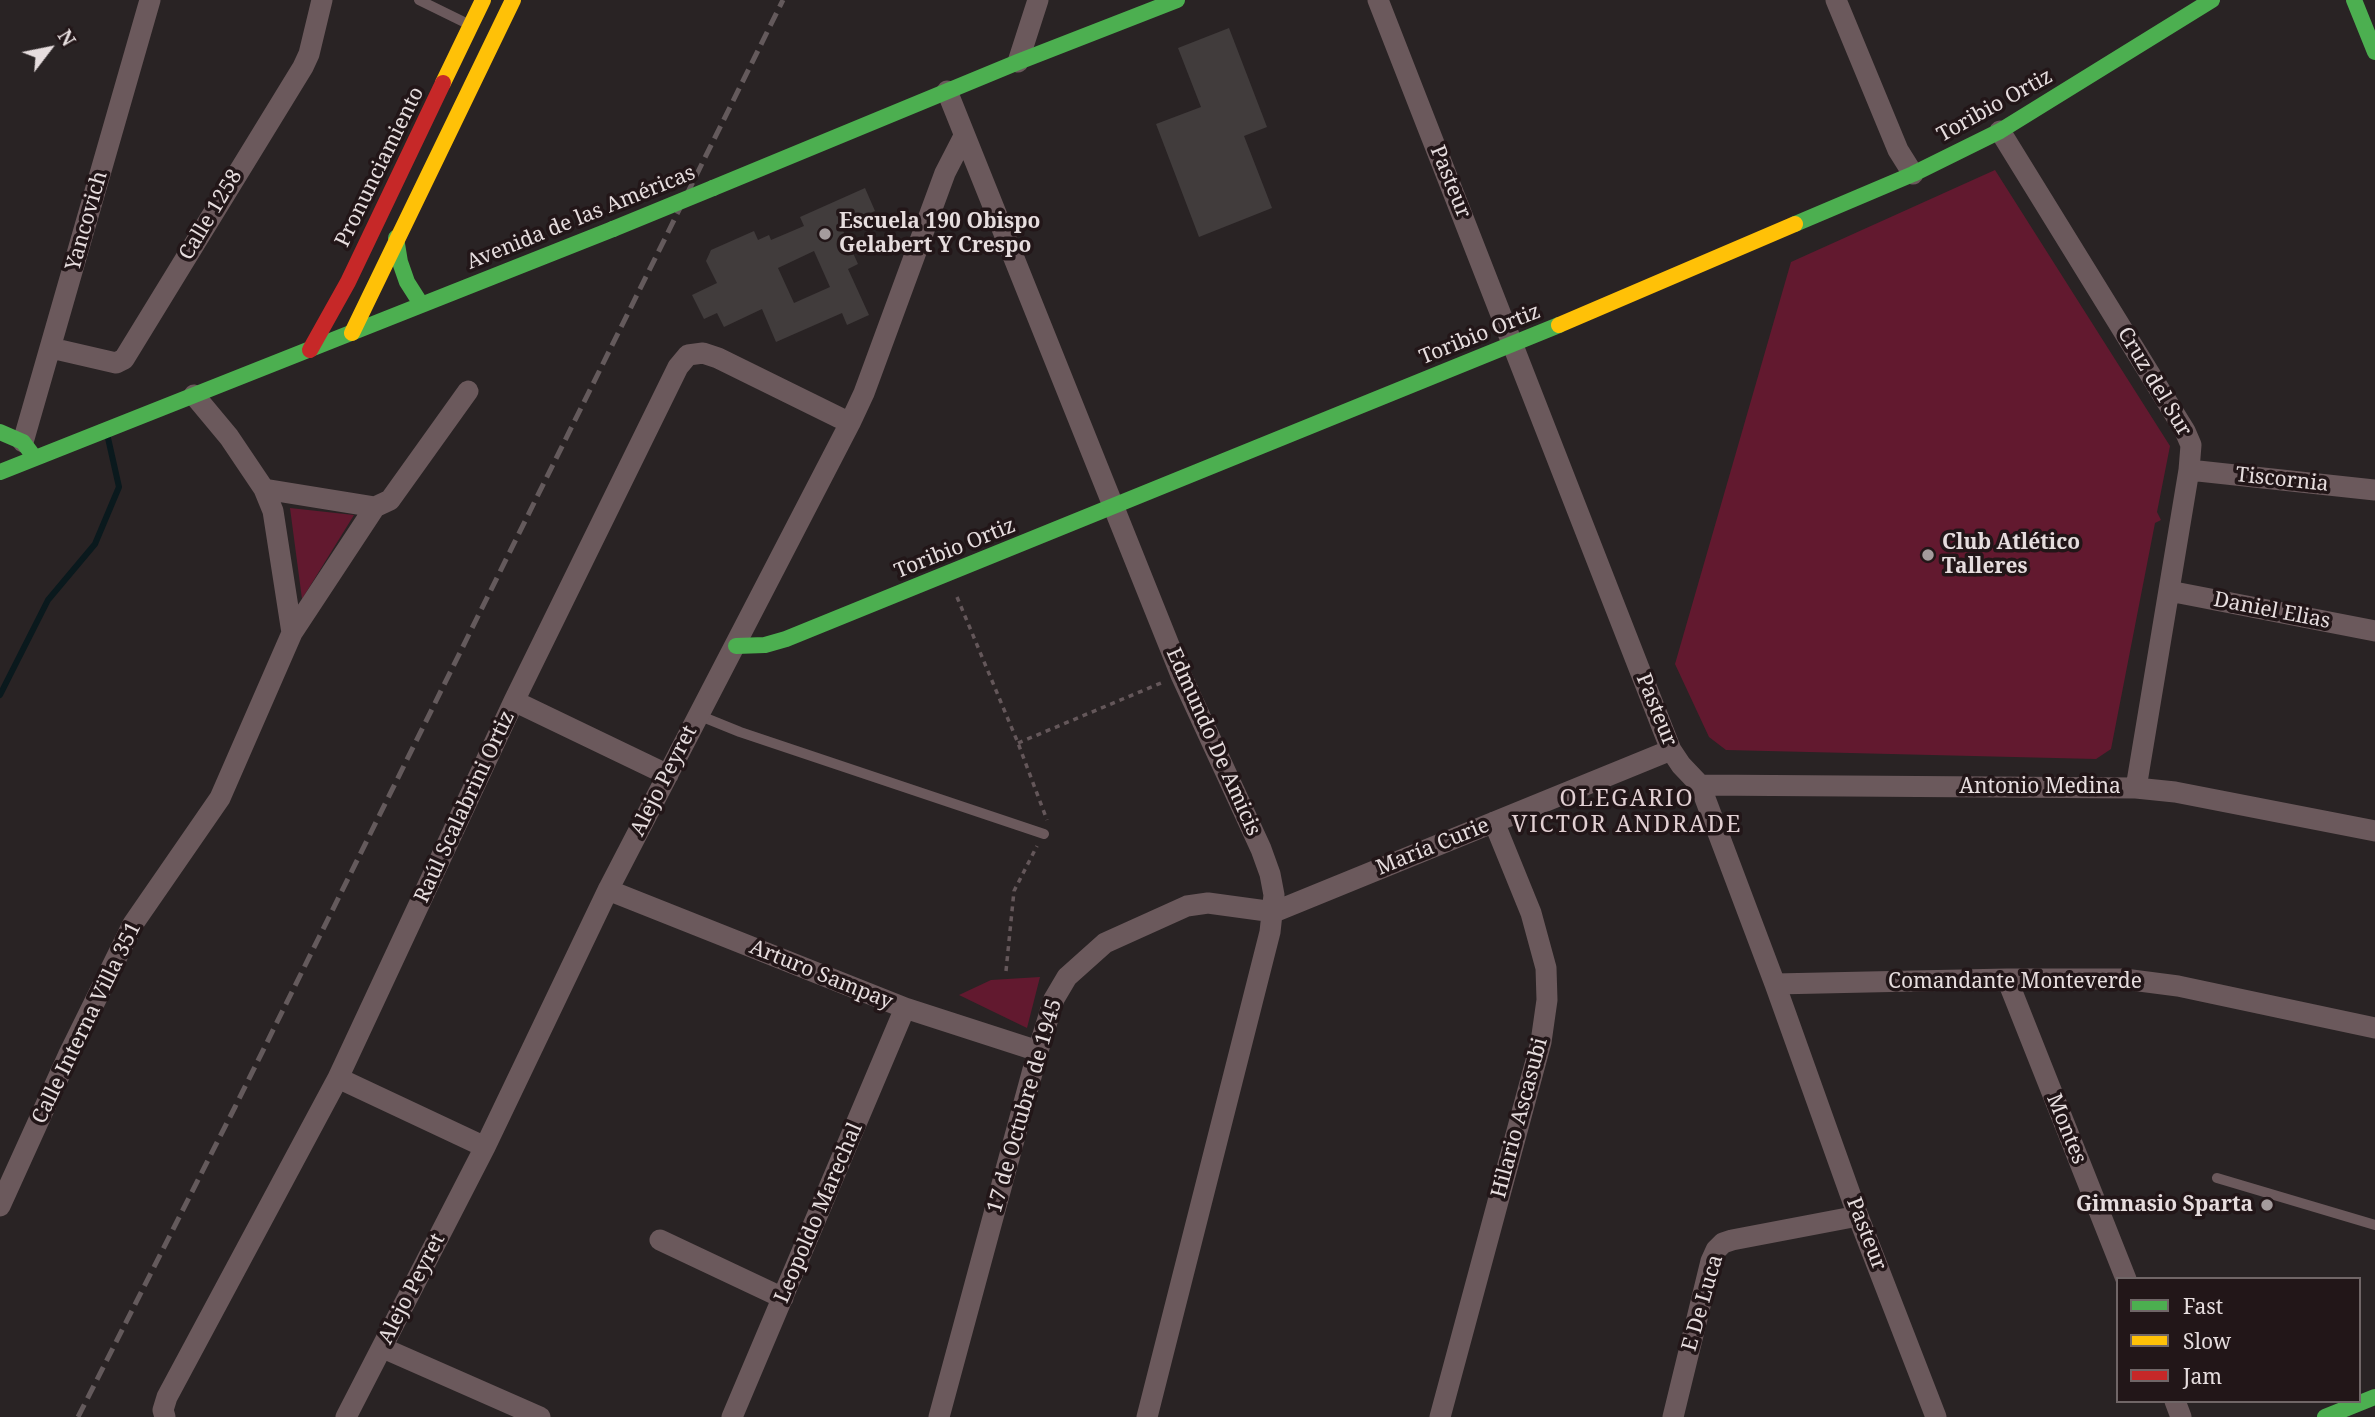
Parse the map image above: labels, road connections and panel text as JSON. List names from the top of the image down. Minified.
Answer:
{"streets":{"main road":["Toribio Ortiz","Pronunciamiento","Avenida de las Américas"],"street":["Pasteur","Calle 1258","Yancovich","Cruz del Sur","Tiscornia","Daniel Elias","Edmundo De Amicis","Alejo Peyret","Antonio Medina","Raúl Scalabrini Ortiz","María Curie","Arturo Sampay","Comandante Monteverde","Calle Interna Villa 351","17 de Octubre de 1945","Hilario Ascasubi","Montes","Leopoldo Marechal","E De Luca"]},"crossings":[["Toribio Ortiz","Pasteur"],["Toribio Ortiz","Cruz del Sur"],["Toribio Ortiz","Edmundo De Amicis"],["Toribio Ortiz","Alejo Peyret"],["Pronunciamiento","Avenida de las Américas"],["Pasteur","Antonio Medina"],["Pasteur","María Curie"],["Pasteur","Comandante Monteverde"],["Pasteur","E De Luca"],["Calle 1258","Yancovich"],["Avenida de las Américas","Yancovich"],["Avenida de las Américas","Edmundo De Amicis"],["Cruz del Sur","Tiscornia"],["Cruz del Sur","Daniel Elias"],["Cruz del Sur","Antonio Medina"],["Edmundo De Amicis","Alejo Peyret"],["Edmundo De Amicis","María Curie"],["Edmundo De Amicis","17 de Octubre de 1945"],["Alejo Peyret","Raúl Scalabrini Ortiz"],["Alejo Peyret","Arturo Sampay"],["María Curie","17 de Octubre de 1945"],["María Curie","Hilario Ascasubi"],["Arturo Sampay","17 de Octubre de 1945"],["Arturo Sampay","Leopoldo Marechal"],["Comandante Monteverde","Montes"]],"districts":["OLEGARIO VICTOR ANDRADE"],"places":["Escuela 190 Obispo Gelabert Y Crespo","Club Atlético Talleres","Gimnasio Sparta"],"legend":["Fast","Slow","Jam"],"north":"top right"}
